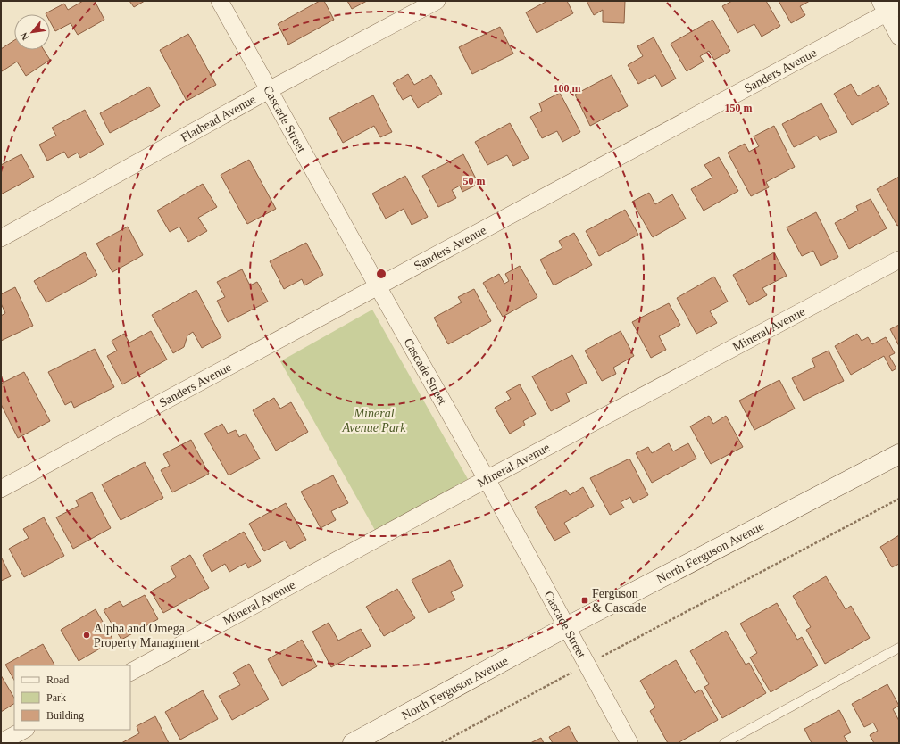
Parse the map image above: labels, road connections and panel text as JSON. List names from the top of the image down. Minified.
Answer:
{"streets":{"street":["Sanders Avenue","Flathead Avenue","Cascade Street","Mineral Avenue","North Ferguson Avenue"]},"crossings":[["Sanders Avenue","Cascade Street"],["Flathead Avenue","Cascade Street"],["Cascade Street","Mineral Avenue"],["Cascade Street","North Ferguson Avenue"]],"parks":["Mineral Avenue Park"],"places":{"transit":["Ferguson & Cascade"],"other":["Alpha and Omega Property Managment"]},"legend":["Road","Park","Building"],"north":"bottom left","rings":["100 m","150 m","50 m"]}
